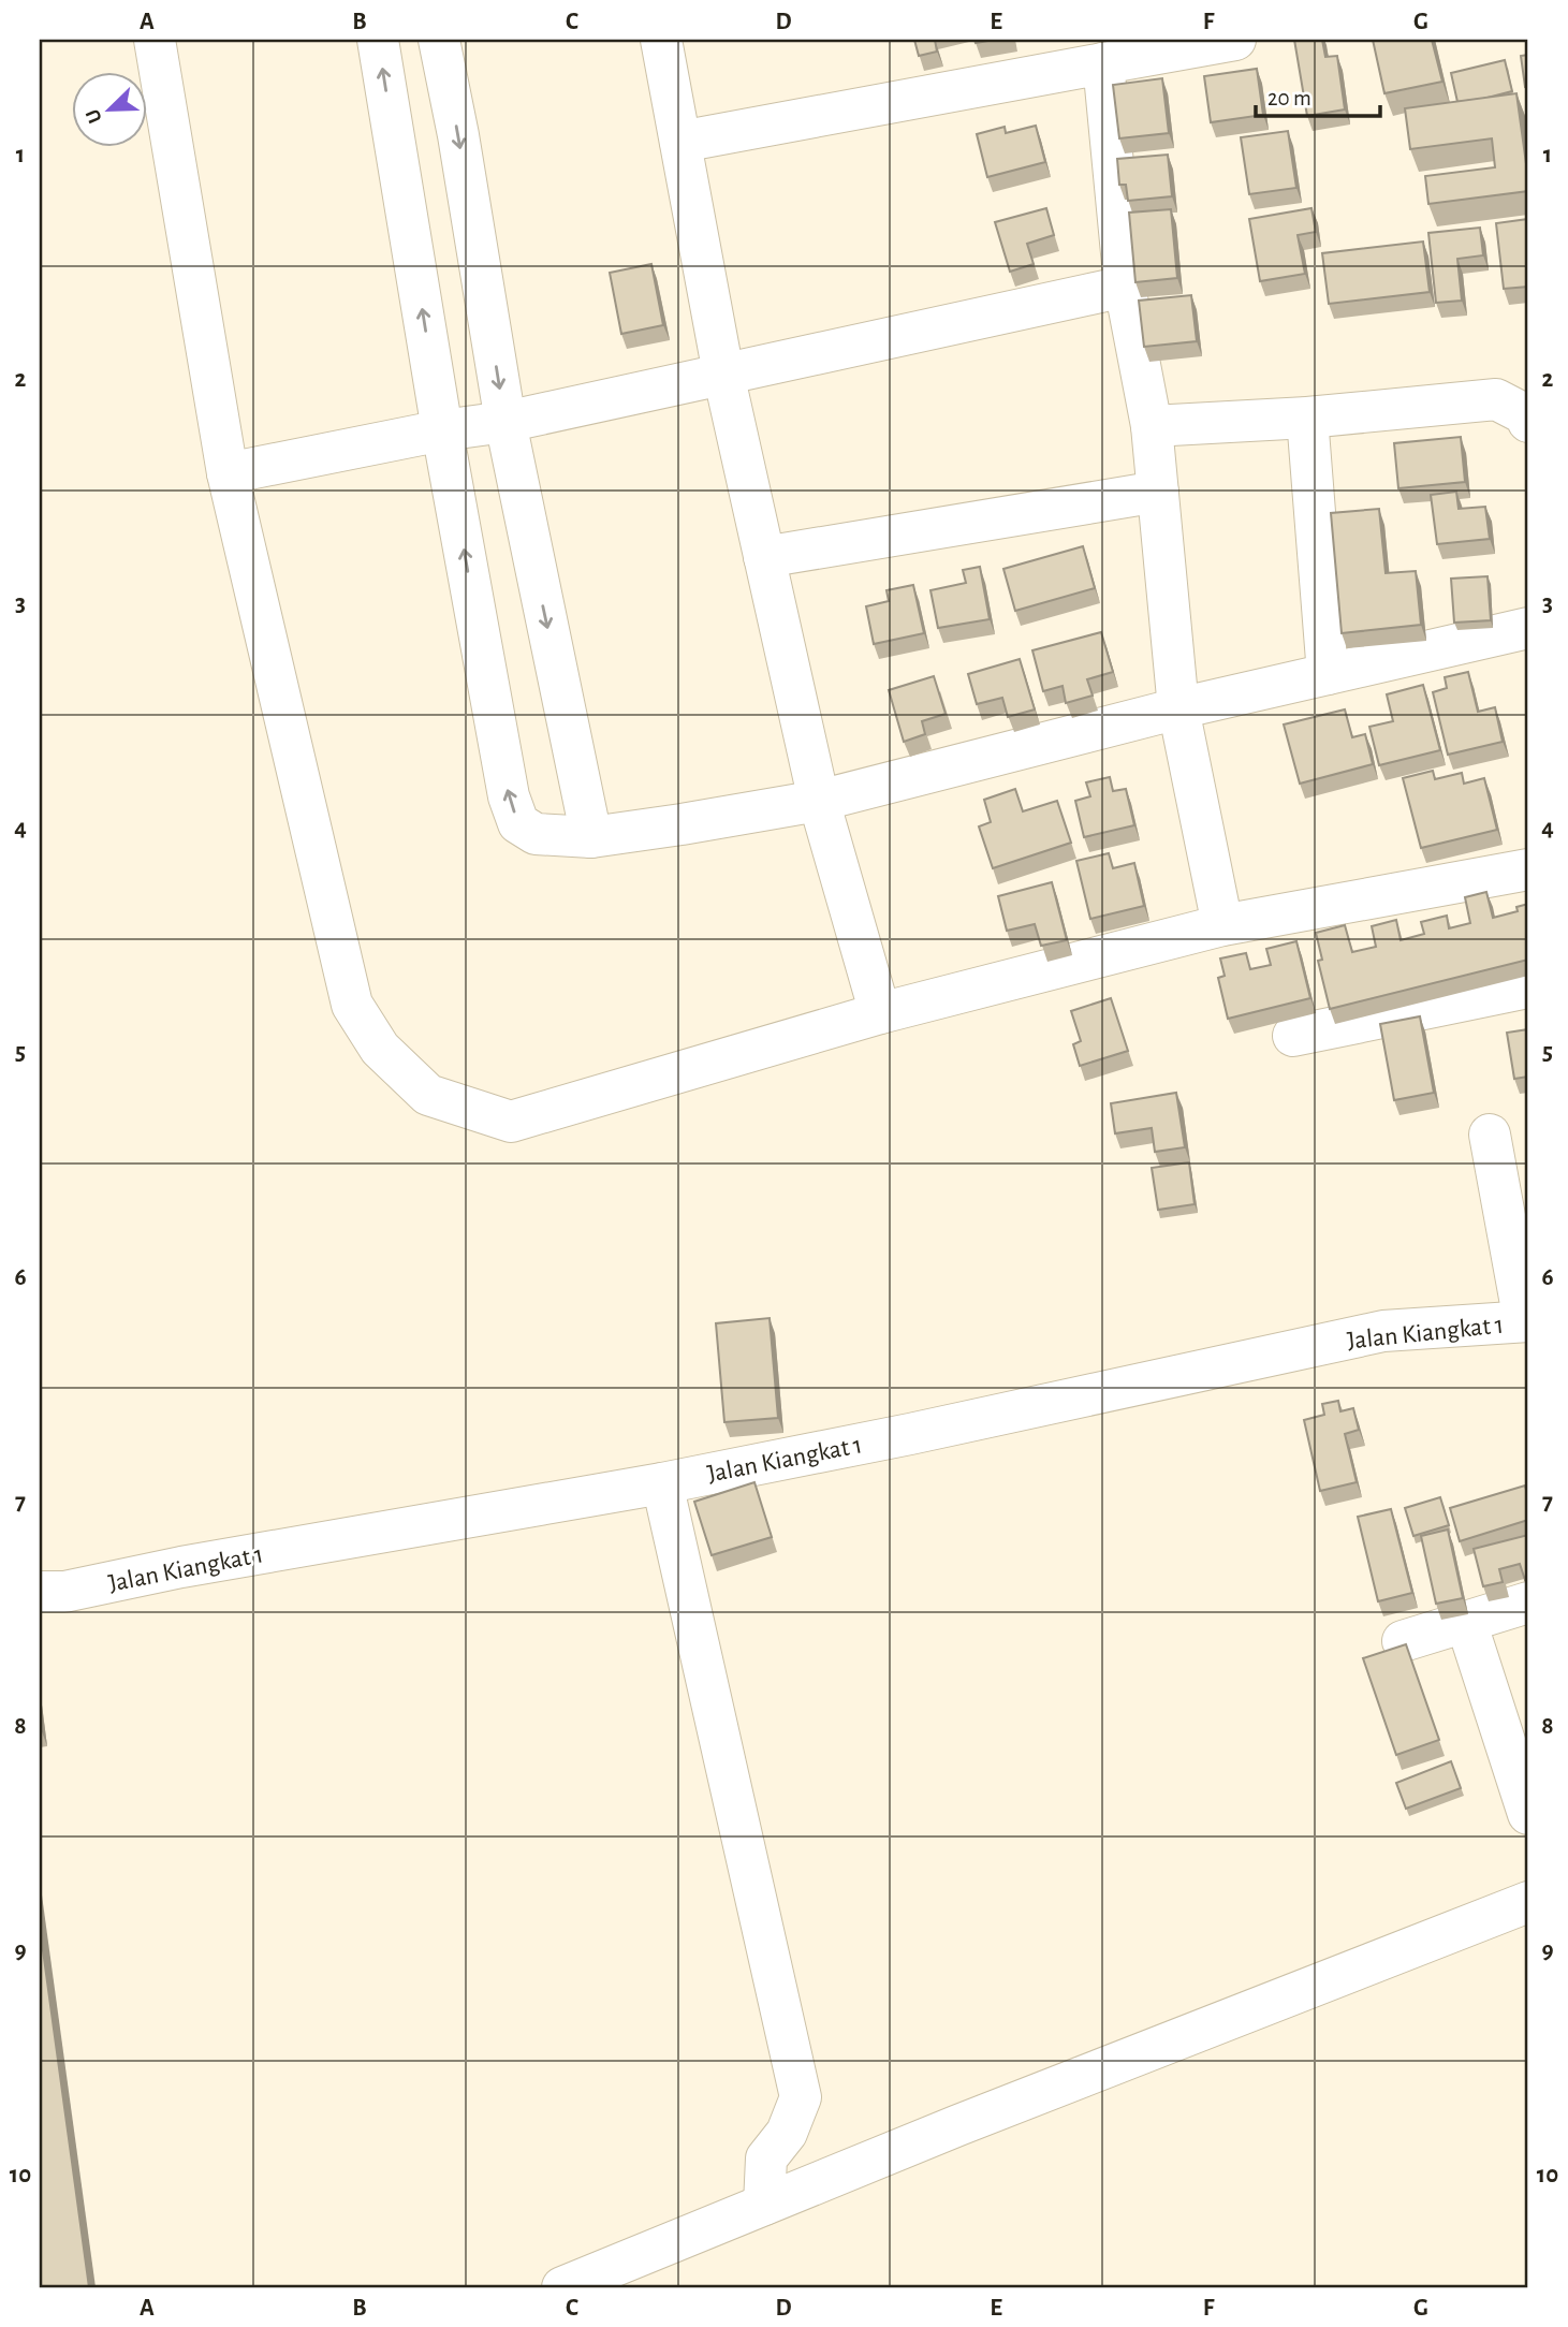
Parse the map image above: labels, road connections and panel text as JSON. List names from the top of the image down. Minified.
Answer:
{"streets":{"street":["Jalan Kiangkat 1"]},"scale_bar":"20 m","north":"bottom left","grid":{"columns":["A","B","C","D","E","F","G"],"rows":["1","2","3","4","5","6","7","8","9","10"]}}
